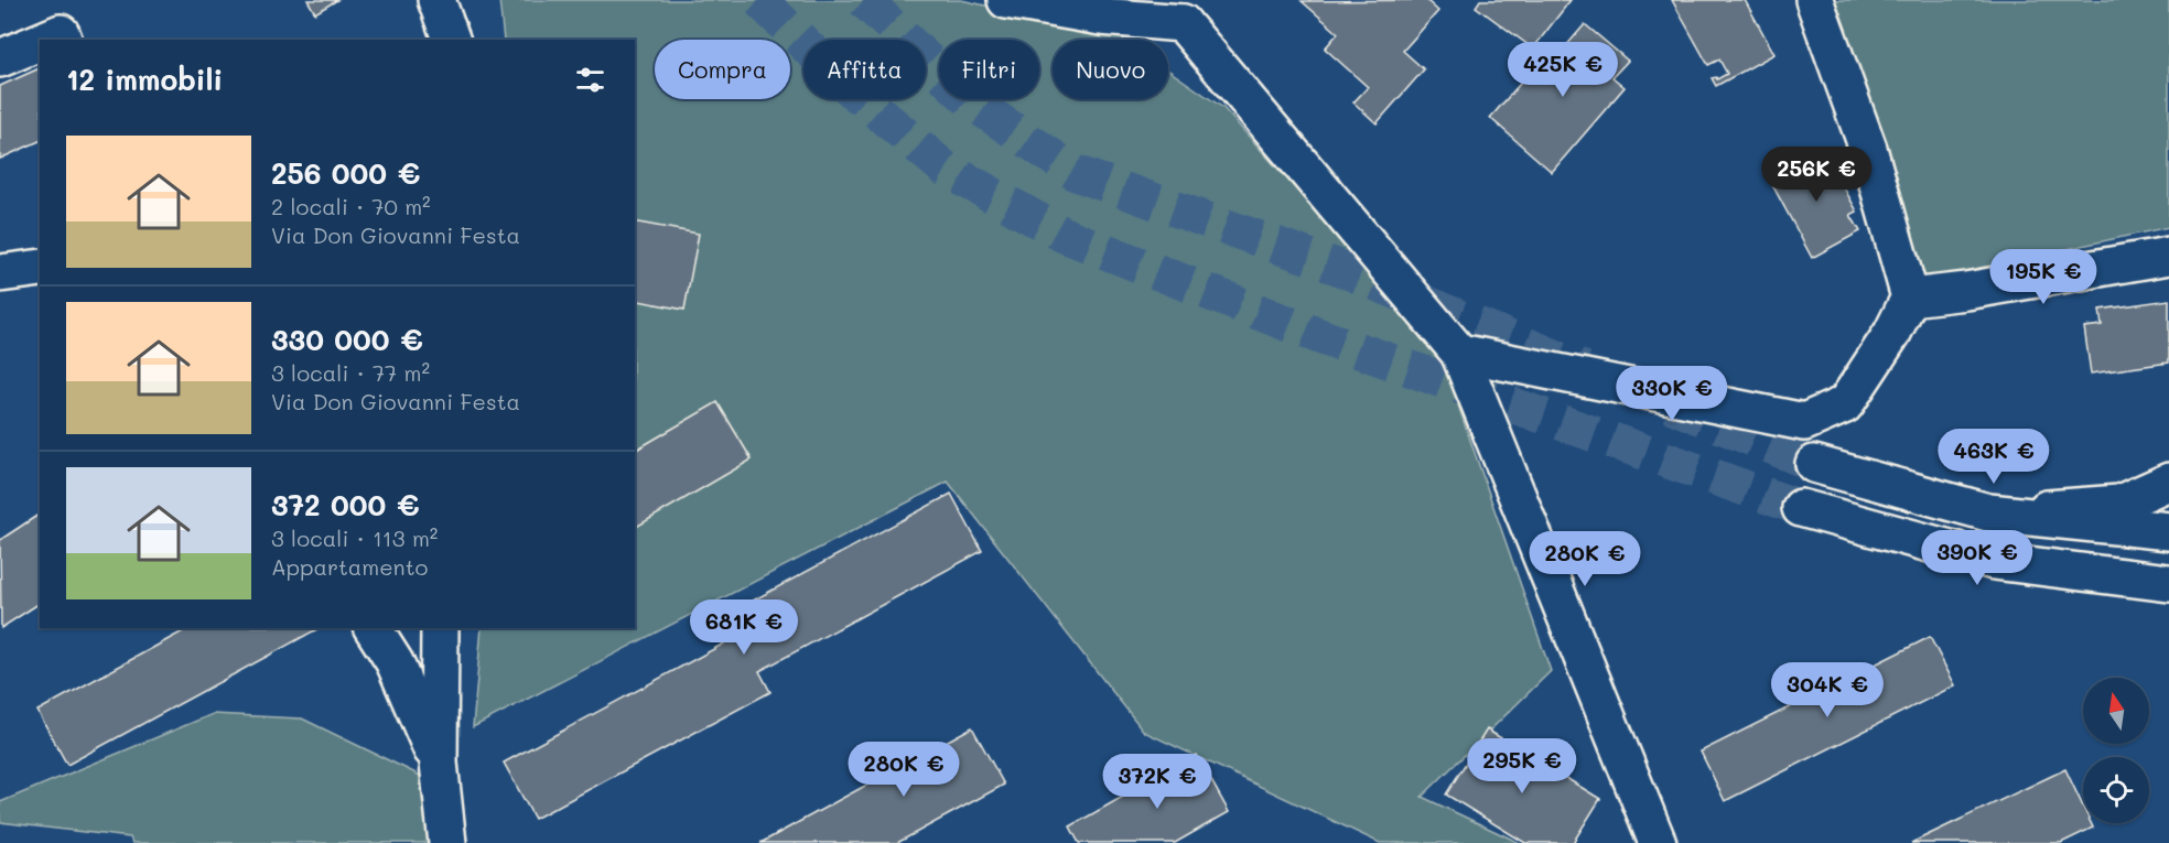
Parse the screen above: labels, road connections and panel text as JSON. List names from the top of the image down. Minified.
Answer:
{"north":"top","page":{"chip":["Compra","Affitta","Filtri","Nuovo"],"heading":"12 immobili","price":["425K €","256K €","195K €","330K €","463K €","390K €","280K €","681K €","304K €","295K €","280K €","372K €"],"list":[{"name":"256 000 €","note":"2 locali · 70 m² · Via Don Giovanni Festa"},{"name":"330 000 €","note":"3 locali · 77 m² · Via Don Giovanni Festa"},{"name":"372 000 €","note":"3 locali · 113 m² · Appartamento"}]}}
